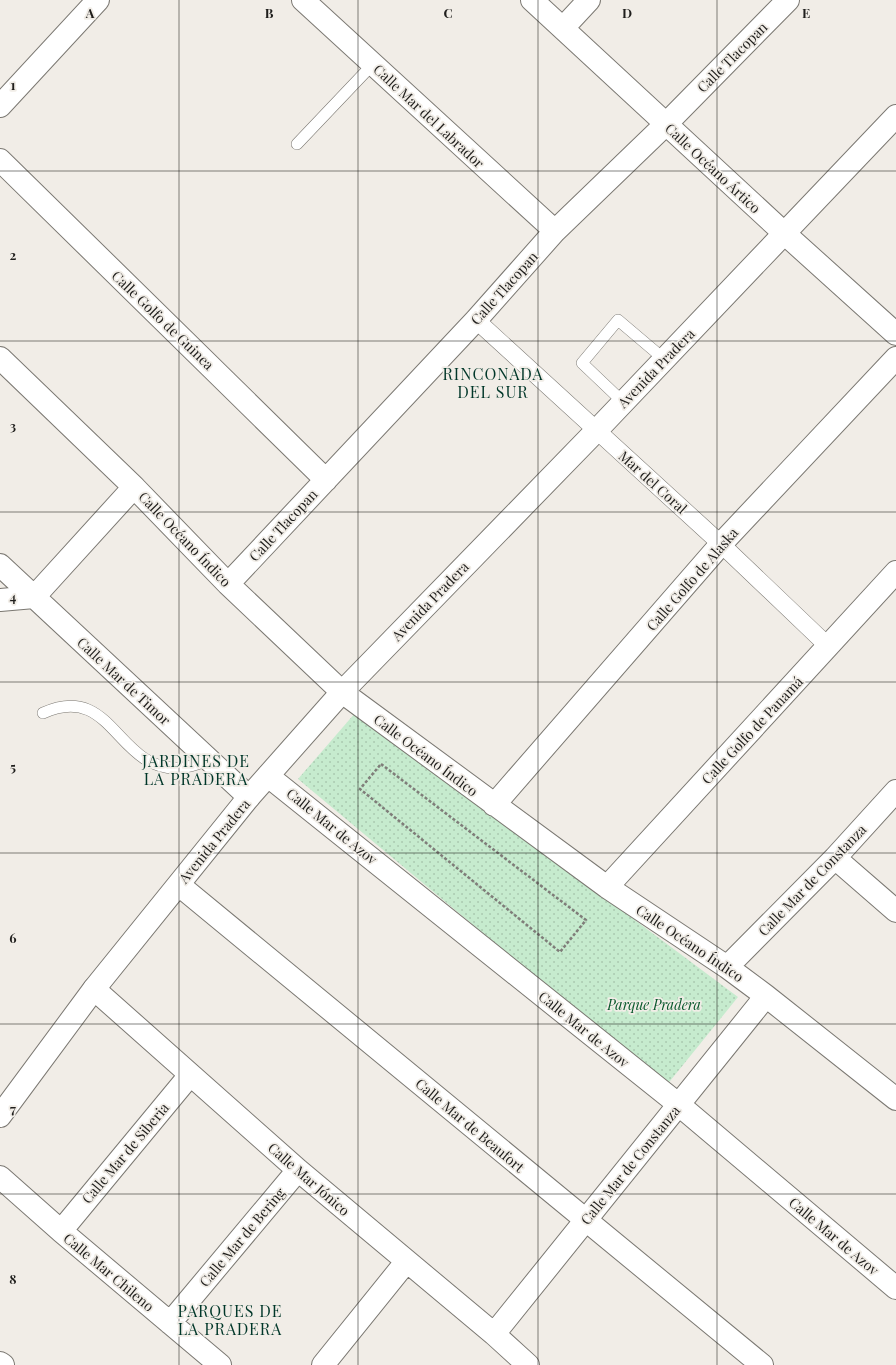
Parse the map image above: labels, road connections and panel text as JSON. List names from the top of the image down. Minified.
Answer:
{"streets":{"street":["Calle Tlacopan","Calle Mar del Labrador","Calle Océano Ártico","Calle Golfo de Guinea","Avenida Pradera","Mar del Coral","Calle Océano Índico","Calle Golfo de Alaska","Calle Mar de Timor","Calle Golfo de Panamá","Calle Mar de Azov","Calle Mar de Constanza","Calle Mar de Beaufort","Calle Mar de Siberia","Calle Mar Jónico","Calle Mar de Bering","Calle Mar Chileno"]},"crossings":[["Calle Tlacopan","Calle Mar del Labrador"],["Calle Tlacopan","Calle Océano Ártico"],["Calle Tlacopan","Calle Golfo de Guinea"],["Calle Tlacopan","Mar del Coral"],["Calle Tlacopan","Calle Océano Índico"],["Calle Océano Ártico","Avenida Pradera"],["Avenida Pradera","Mar del Coral"],["Avenida Pradera","Calle Océano Índico"],["Avenida Pradera","Calle Mar de Timor"],["Avenida Pradera","Calle Mar de Azov"],["Avenida Pradera","Calle Mar de Beaufort"],["Avenida Pradera","Calle Mar Jónico"],["Mar del Coral","Calle Golfo de Alaska"],["Mar del Coral","Calle Golfo de Panamá"],["Calle Océano Índico","Calle Golfo de Alaska"],["Calle Océano Índico","Calle Golfo de Panamá"],["Calle Océano Índico","Calle Mar de Constanza"],["Calle Mar de Azov","Calle Mar de Constanza"],["Calle Mar de Constanza","Calle Mar de Beaufort"],["Calle Mar de Constanza","Calle Mar Jónico"],["Calle Mar de Siberia","Calle Mar Jónico"],["Calle Mar de Siberia","Calle Mar Chileno"],["Calle Mar Jónico","Calle Mar de Bering"],["Calle Mar de Bering","Calle Mar Chileno"]],"districts":["RINCONADA DEL SUR","JARDINES DE LA PRADERA","PARQUES DE LA PRADERA"],"parks":["Parque Pradera"],"grid":{"columns":["A","B","C","D","E"],"rows":["1","2","3","4","5","6","7","8"]}}
